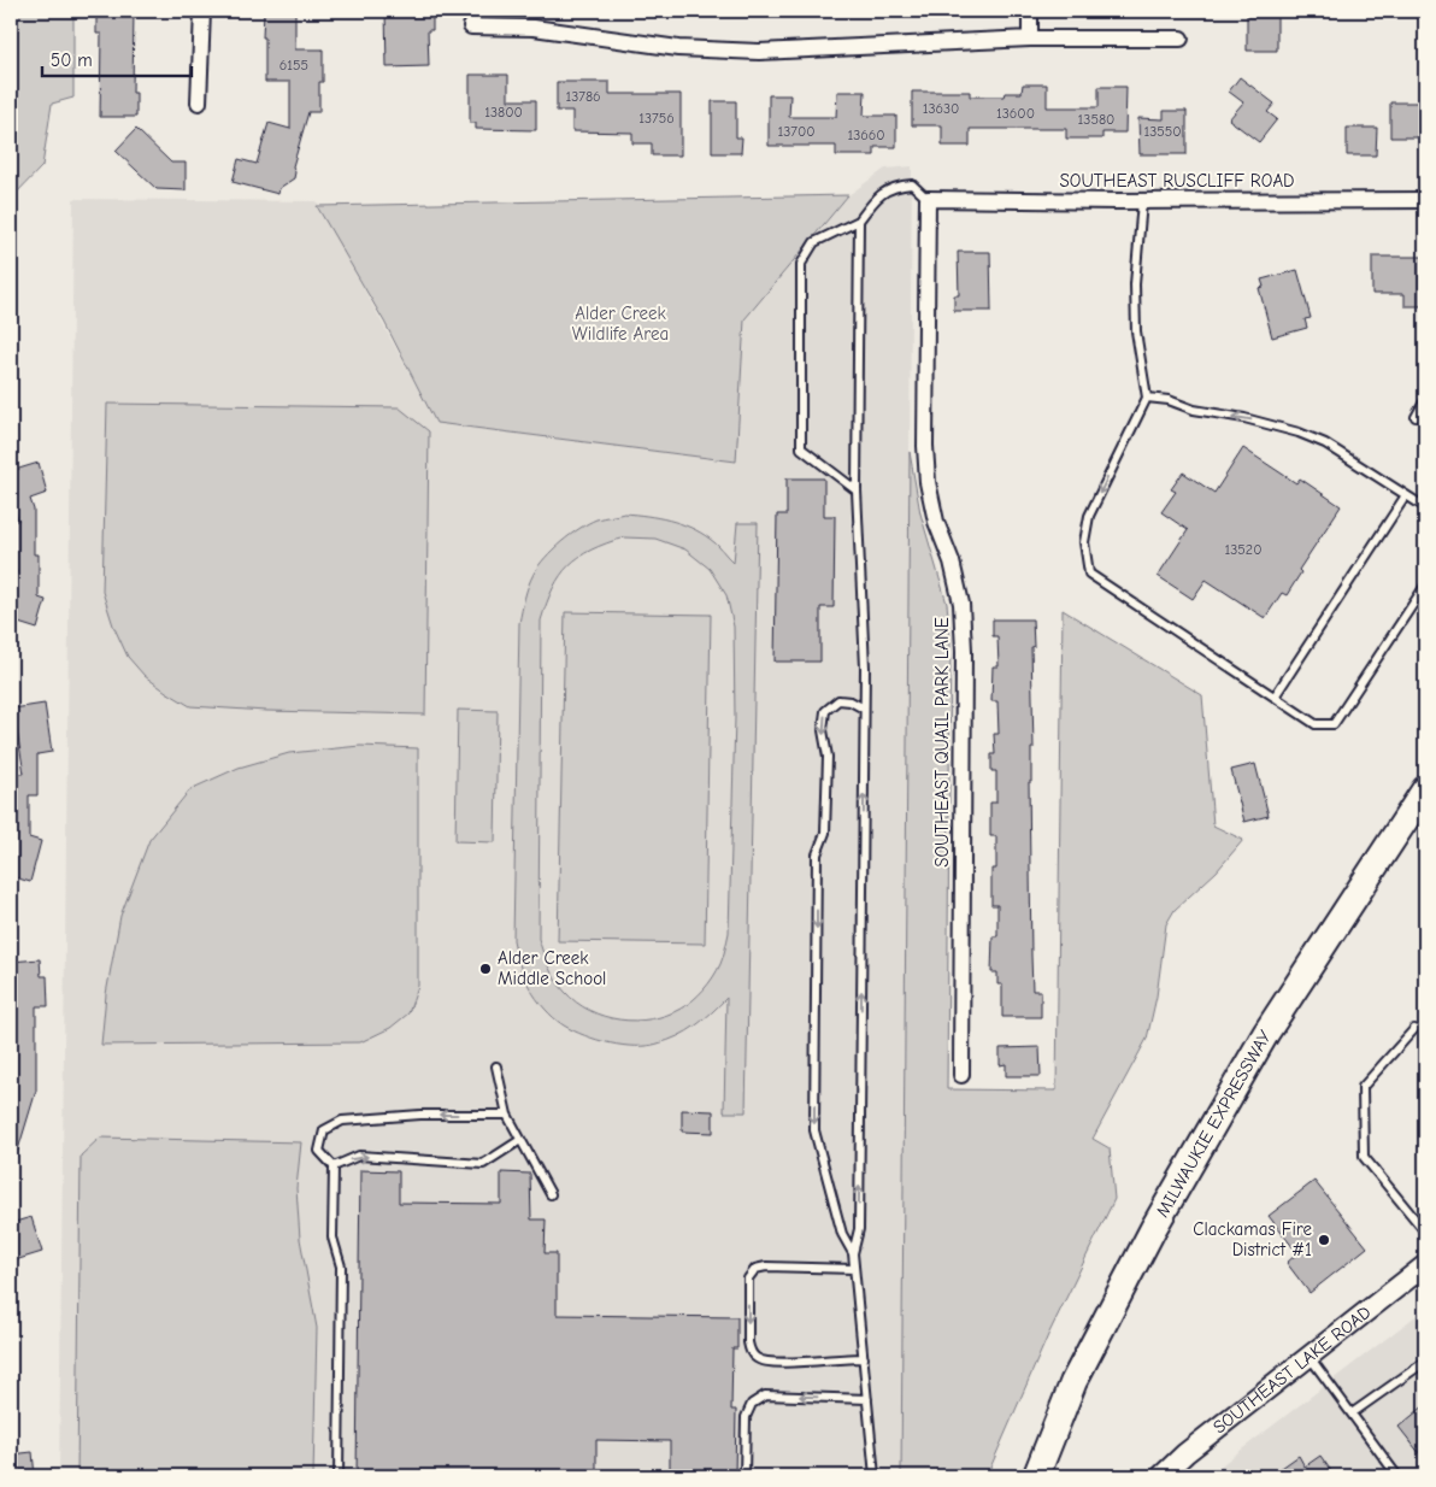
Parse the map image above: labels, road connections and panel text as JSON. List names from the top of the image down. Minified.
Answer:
{"streets":{"highway":["MILWAUKIE EXPRESSWAY"],"street":["SOUTHEAST RUSCLIFF ROAD","SOUTHEAST QUAIL PARK LANE","SOUTHEAST LAKE ROAD"]},"crossings":[["SOUTHEAST RUSCLIFF ROAD","SOUTHEAST QUAIL PARK LANE"]],"parks":["Alder Creek Wildlife Area"],"places":["Alder Creek Middle School","Clackamas Fire District #1"],"house_numbers":["6155","13786","13630","13800","13600","13756","13580","13700","13550","13660","13520"],"scale_bar":"50 m"}
